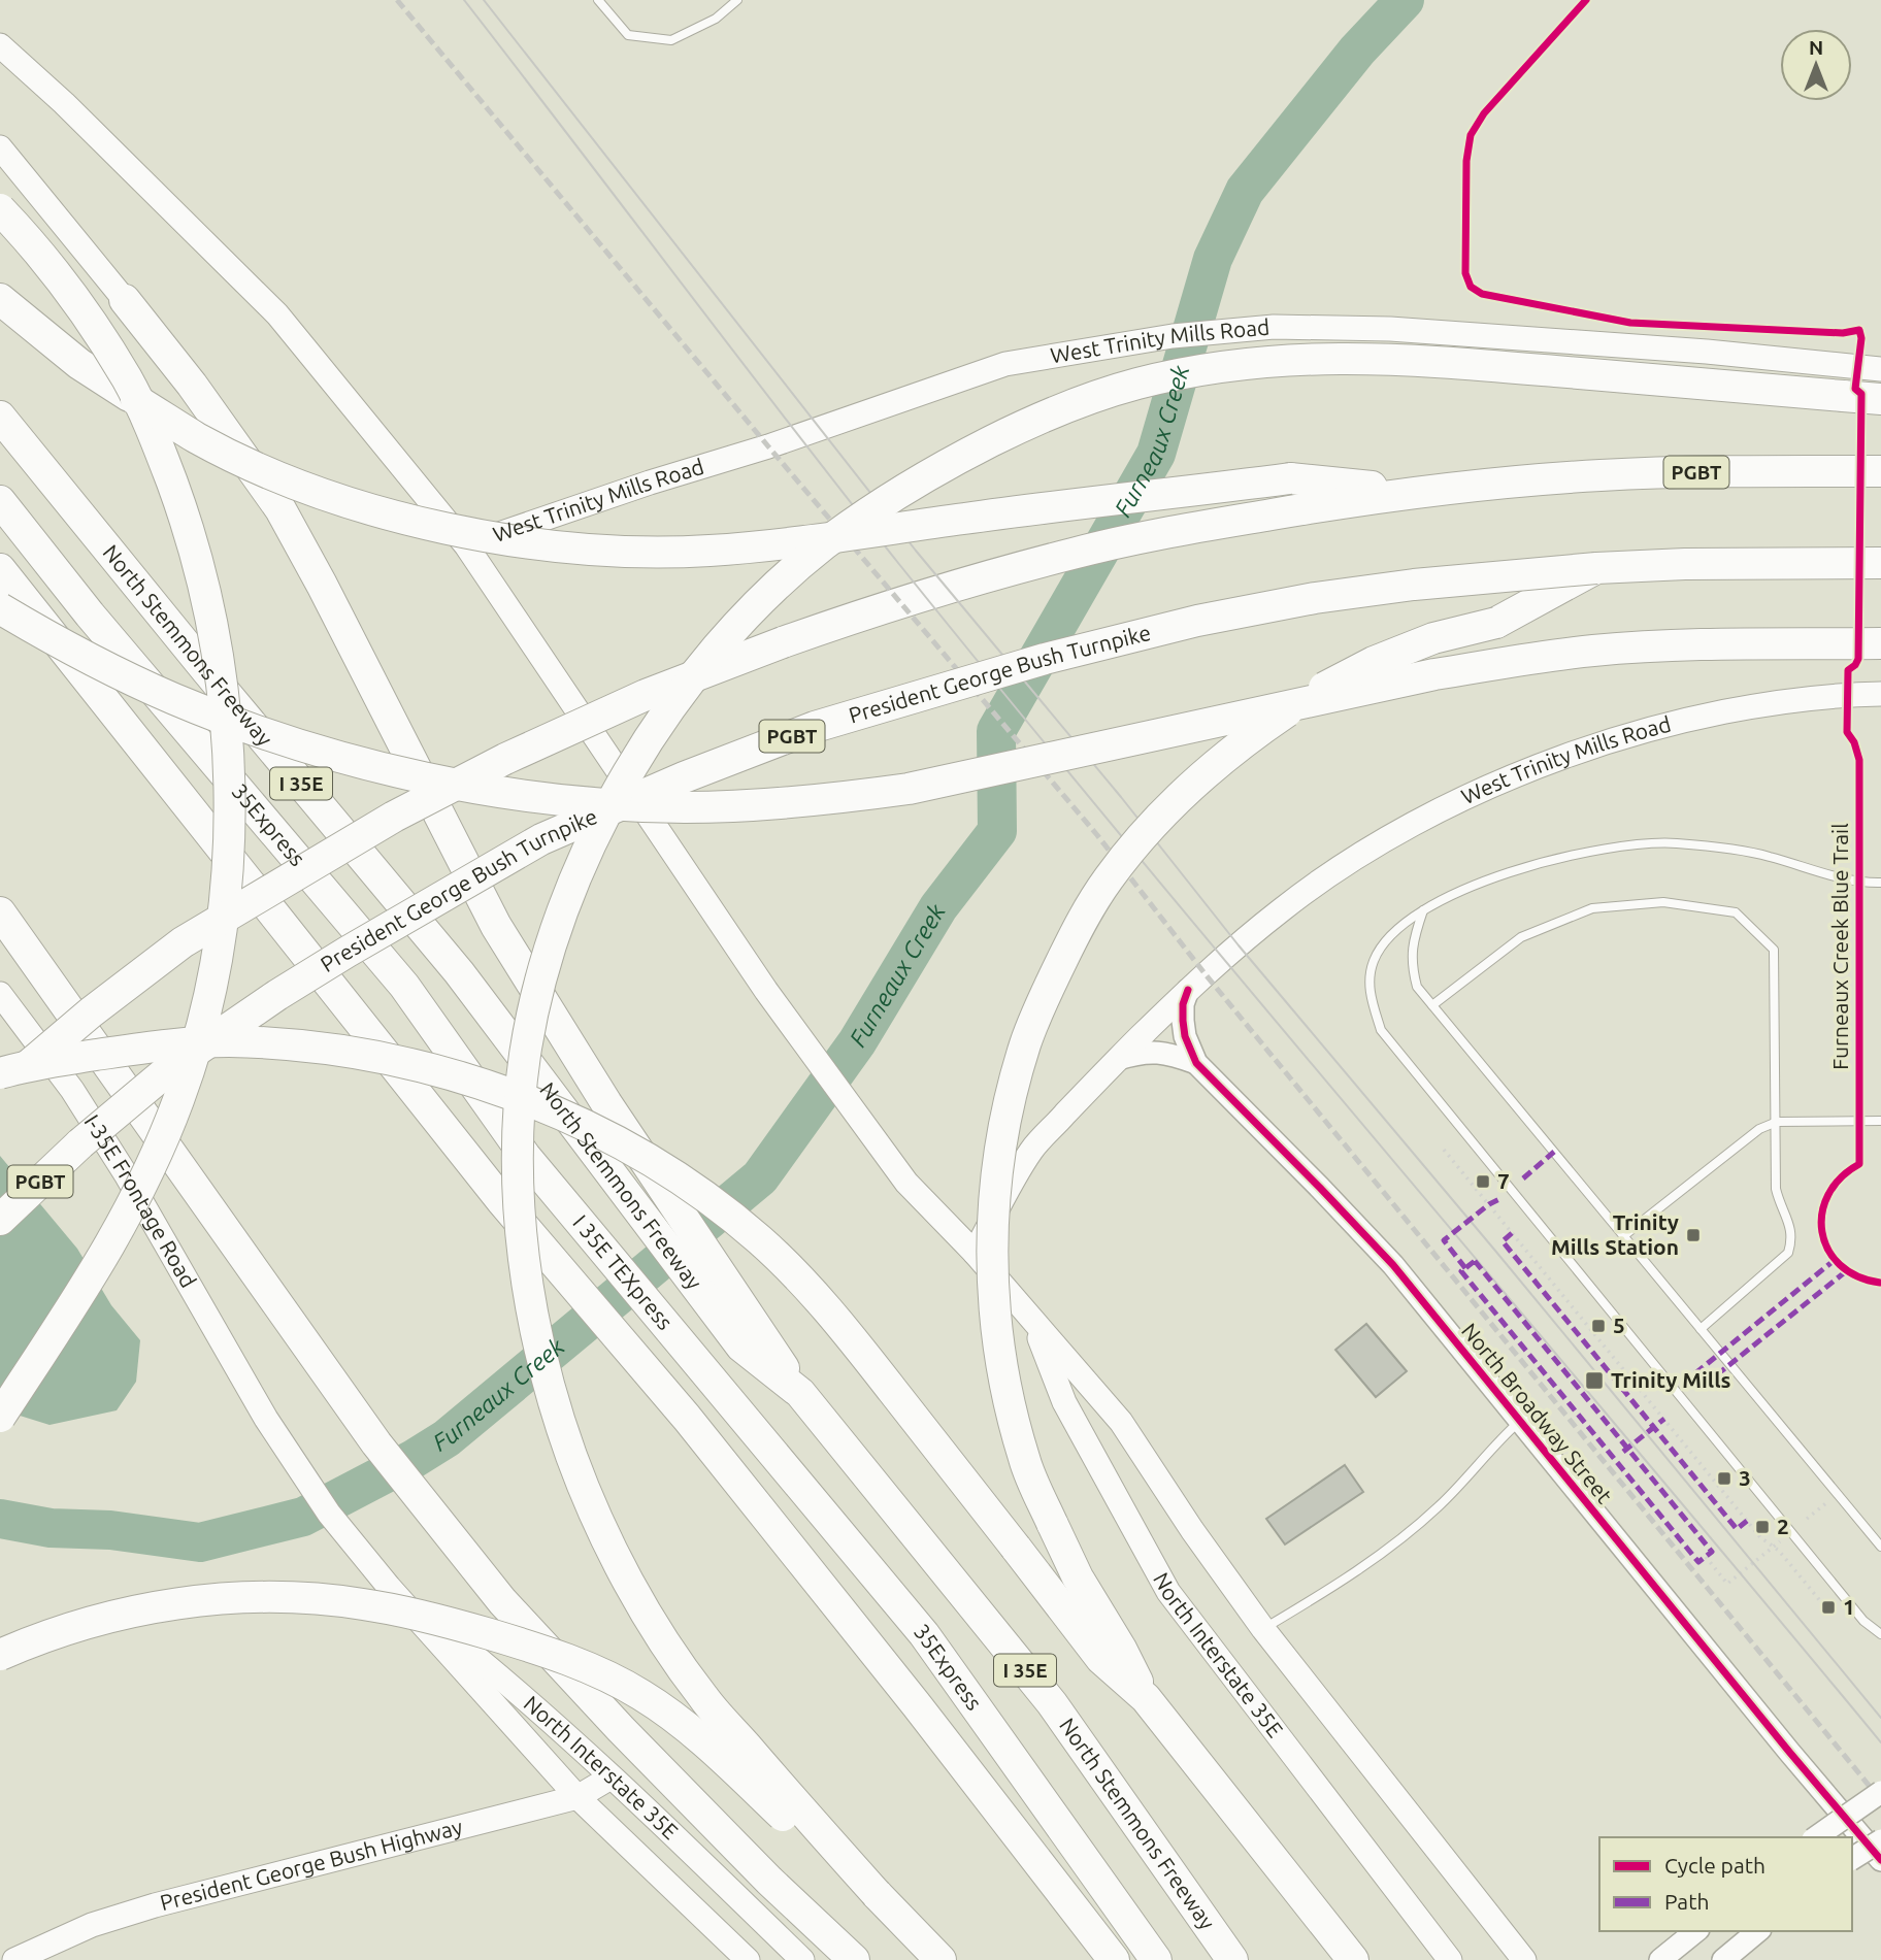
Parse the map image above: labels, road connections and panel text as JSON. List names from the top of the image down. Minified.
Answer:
{"streets":{"highway":["PGBT","North Stemmons Freeway","President George Bush Turnpike","I 35E","35Express","I 35E TEXpress"],"main road":["West Trinity Mills Road","I-35E Frontage Road","North Interstate 35E","President George Bush Highway"],"street":["North Broadway Street"],"cycle path":["Furneaux Creek Blue Trail"]},"crossings":[["West Trinity Mills Road","North Broadway Street"],["35Express","I 35E TEXpress"],["I-35E Frontage Road","North Interstate 35E"],["North Interstate 35E","President George Bush Highway"]],"water":["Furneaux Creek"],"places":{"transit":["7","Trinity Mills Station","5","Trinity Mills","3","2","1"]},"legend":["Cycle path","Path"],"north":"top"}
